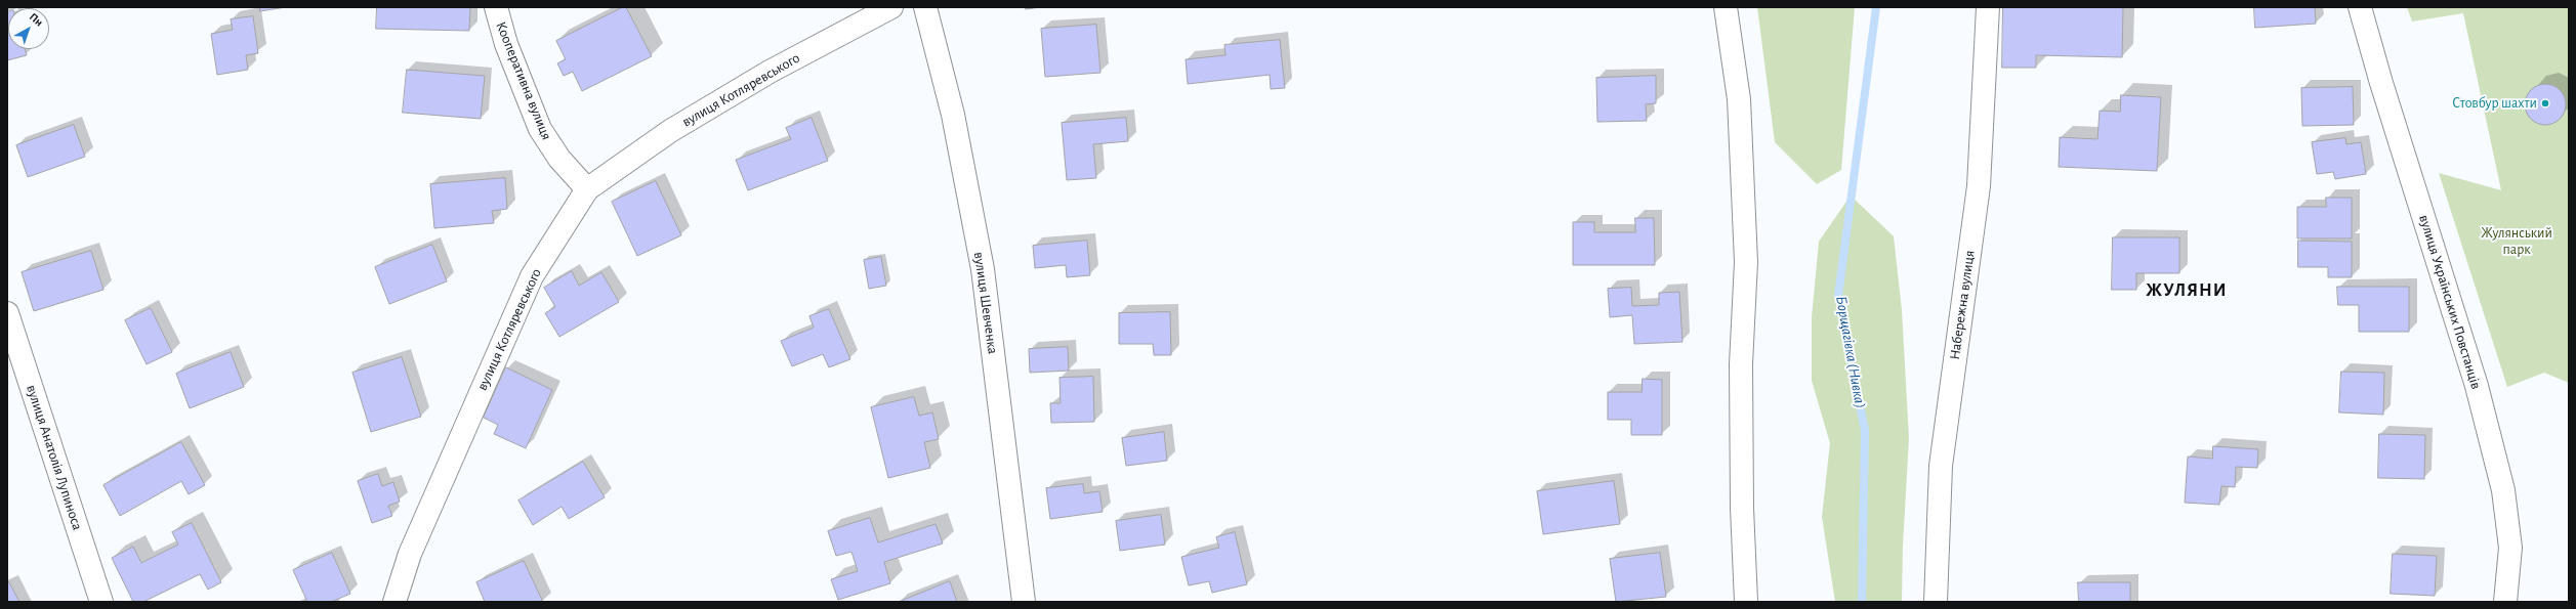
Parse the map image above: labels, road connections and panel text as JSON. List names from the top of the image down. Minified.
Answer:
{"streets":{"street":["Кооперативна вулиця","вулиця Котляревського","вулиця Українських Повстанців","вулиця Шевченка","Набережна вулиця","вулиця Анатолія Лупиноса"]},"crossings":[["Кооперативна вулиця","вулиця Котляревського"]],"districts":["ЖУЛЯНИ"],"water":["Борщагівка (Нивка)"],"parks":["Жулянський парк"],"places":["Cтовбур шахти"],"north":"top right"}
